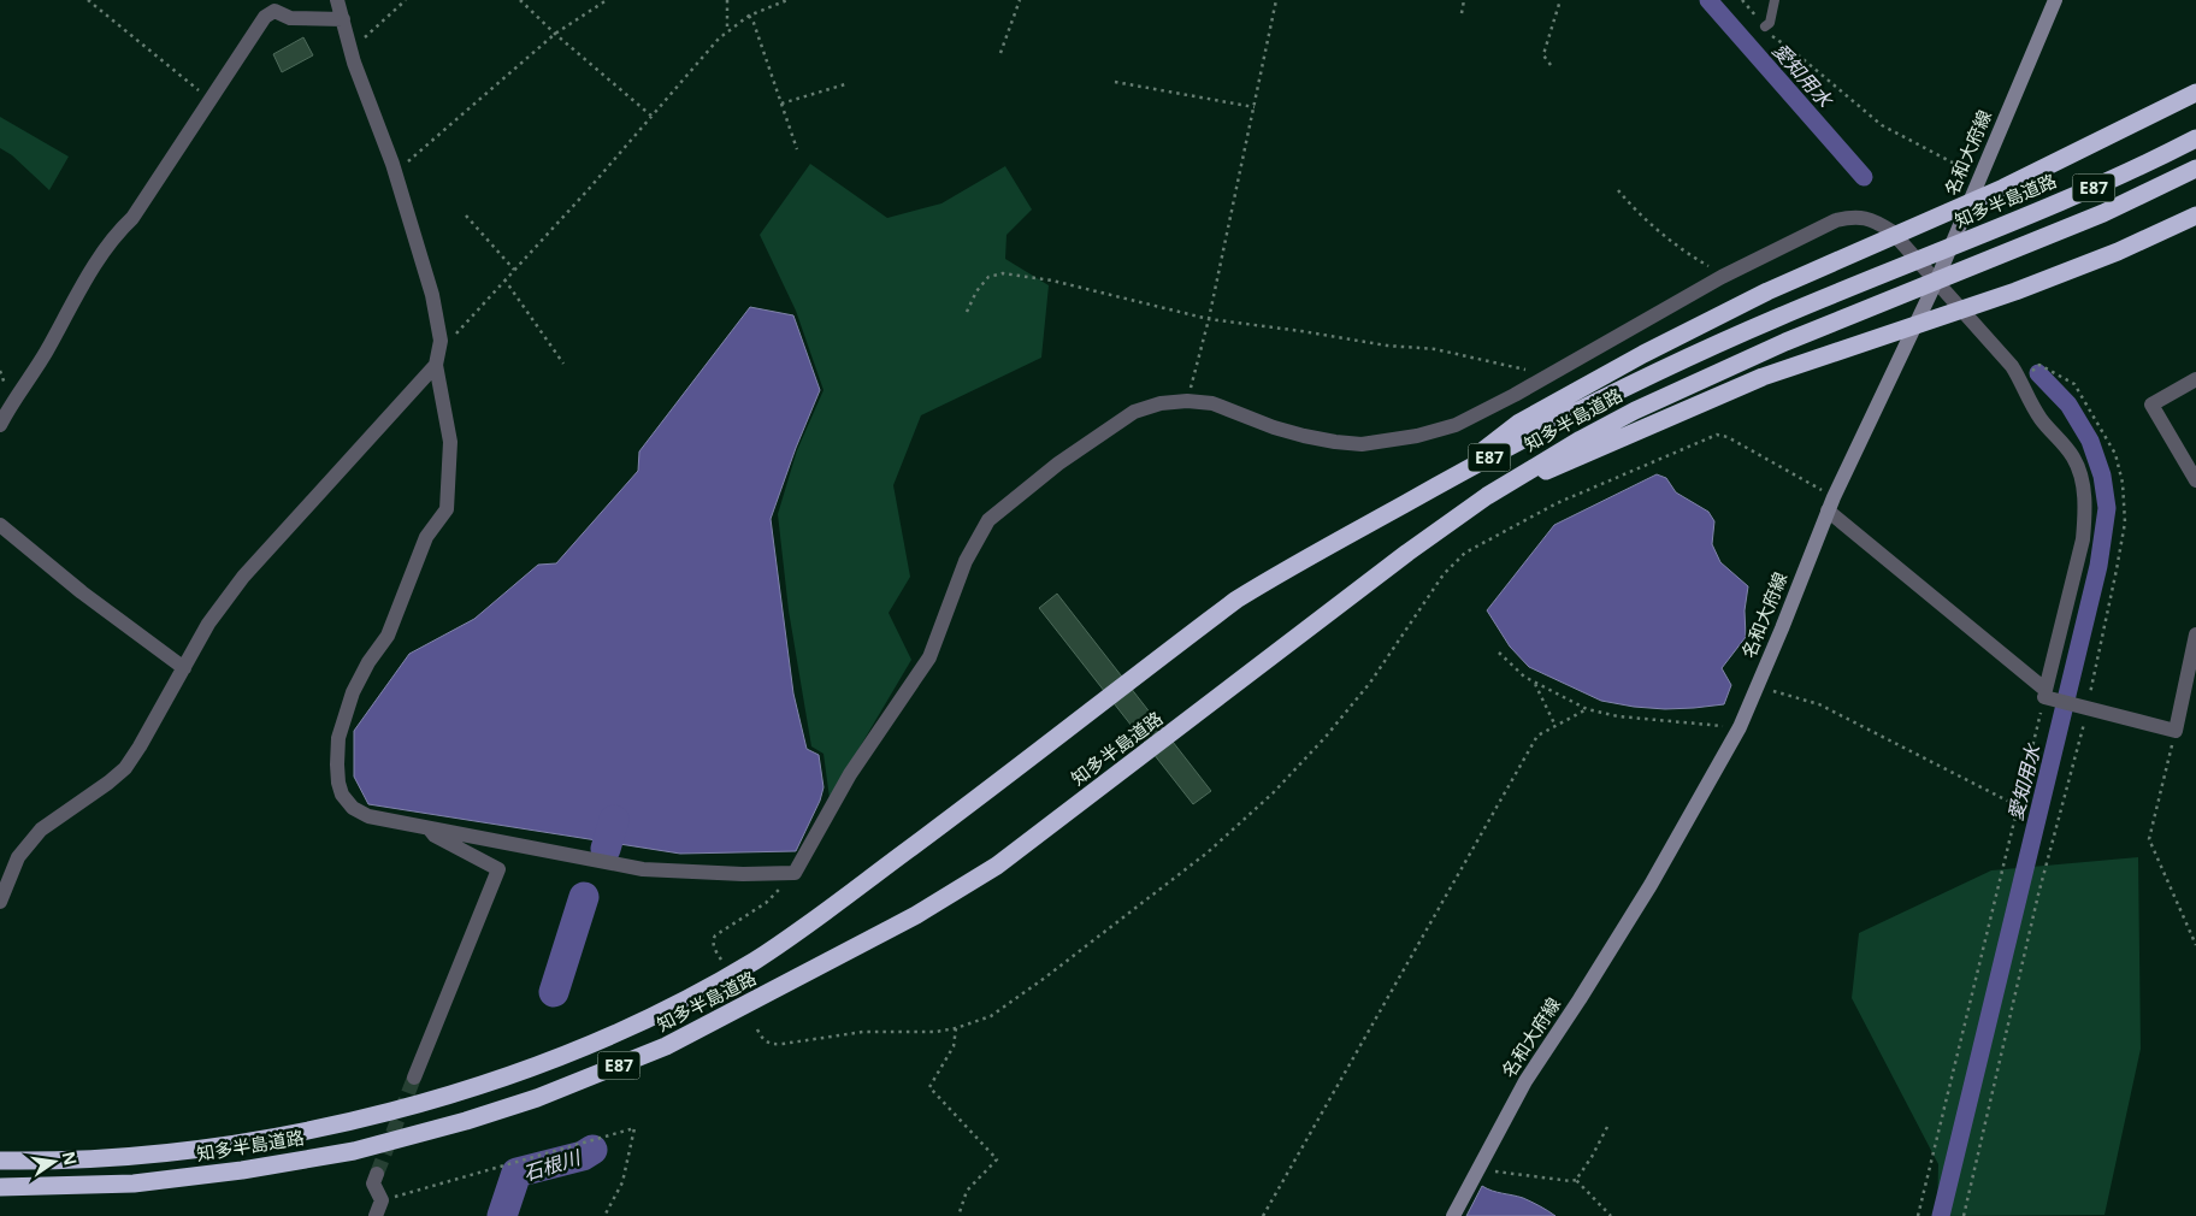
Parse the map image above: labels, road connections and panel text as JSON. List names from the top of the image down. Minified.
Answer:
{"streets":{"highway":["E87","知多半島道路"],"main road":["名和大府線"]},"water":["愛知用水","石根川"],"north":"right"}
